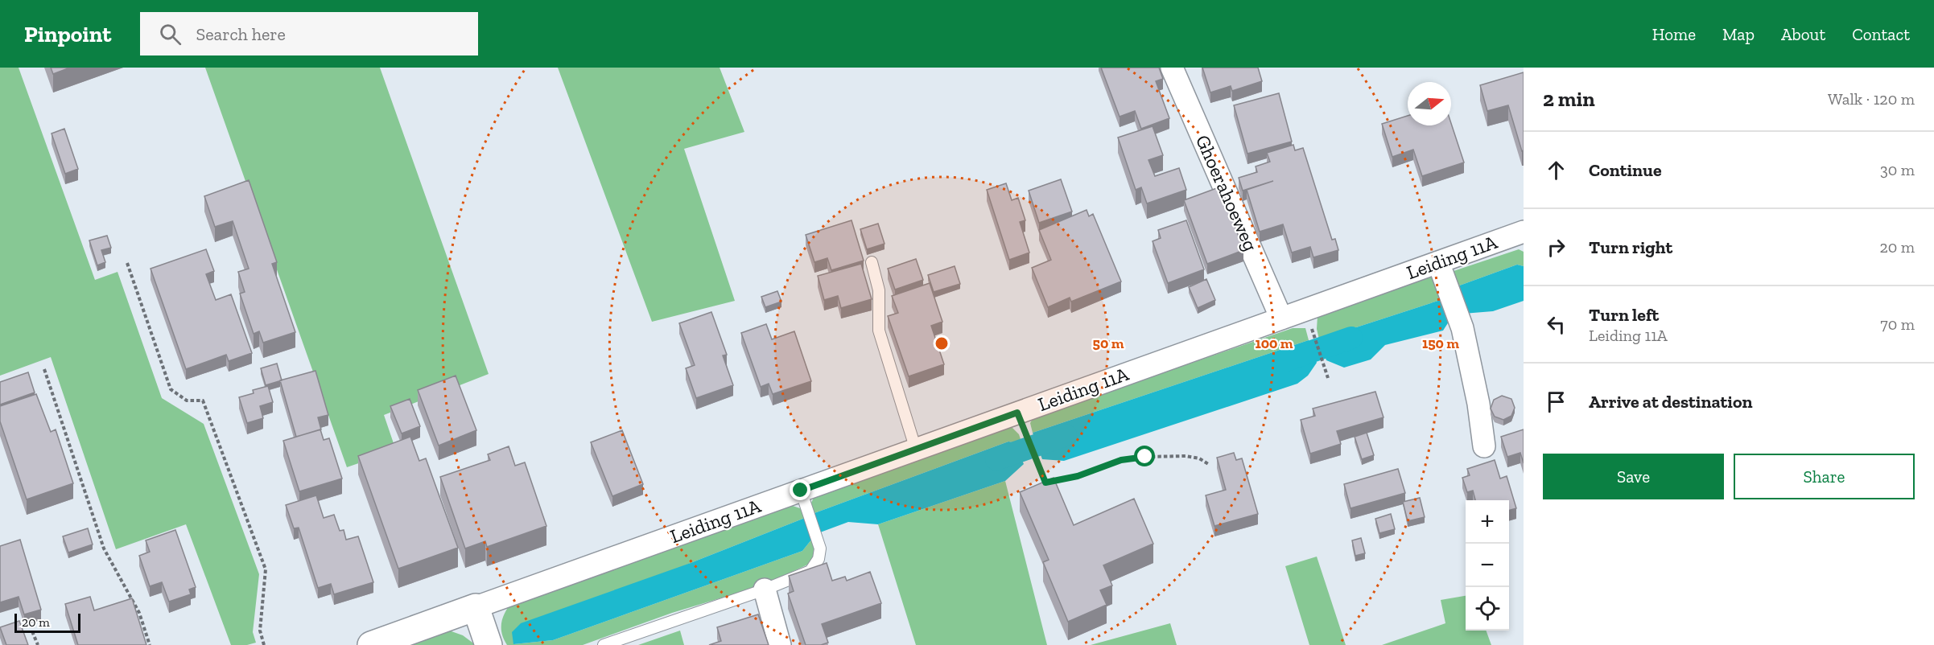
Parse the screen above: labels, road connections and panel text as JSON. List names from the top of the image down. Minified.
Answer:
{"streets":{"street":["Ghoerahoeweg","Leiding 11A"]},"crossings":[["Ghoerahoeweg","Leiding 11A"]],"scale_bar":"20 m","north":"right","page":{"header":"Pinpoint","search":"Search here","nav":["Home","Map","About","Contact"],"heading":["2 min","Walk · 120 m"],"list":[["Continue","30 m"],["Turn right","20 m"],["Turn left","Leiding 11A","70 m"],"Arrive at destination"],"buttons":["Save","Share"],"map_buttons":["+","−"],"scale":"20 m"},"rings":["50 m","100 m","150 m"]}
